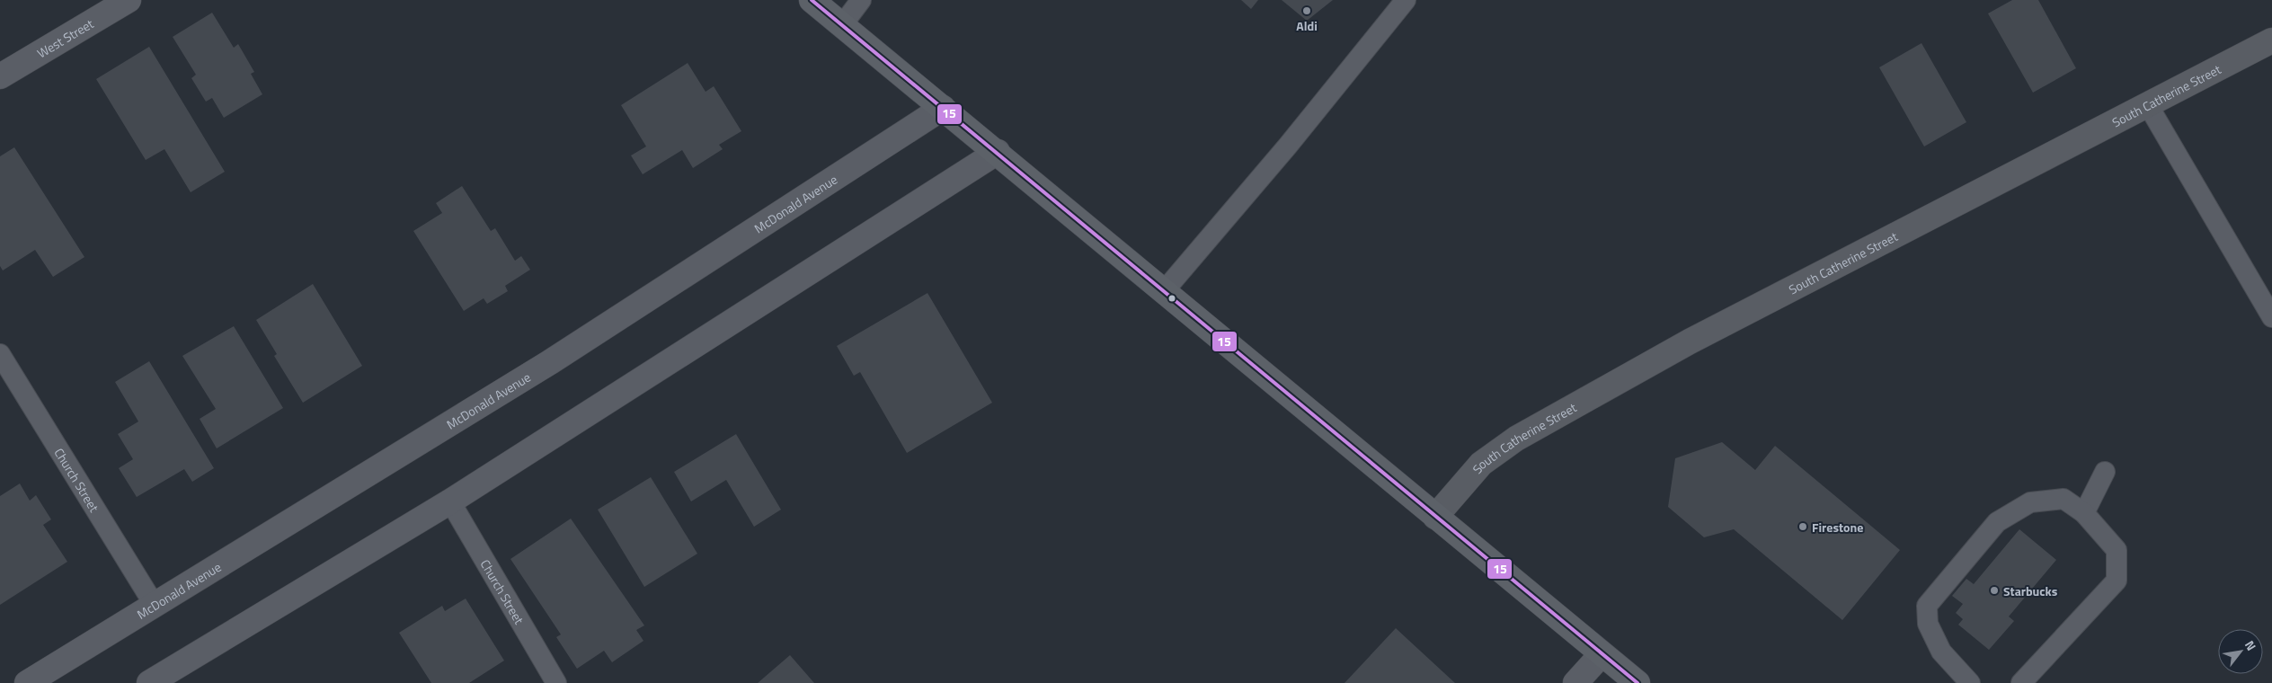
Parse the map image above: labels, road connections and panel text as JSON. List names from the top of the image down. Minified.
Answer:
{"streets":{"street":["West Street","South Catherine Street","McDonald Avenue"],"lane":["Church Street"]},"crossings":[["McDonald Avenue","Church Street"]],"places":["Aldi","Firestone","Starbucks"],"lines":["transit line 15"],"north":"top right"}
